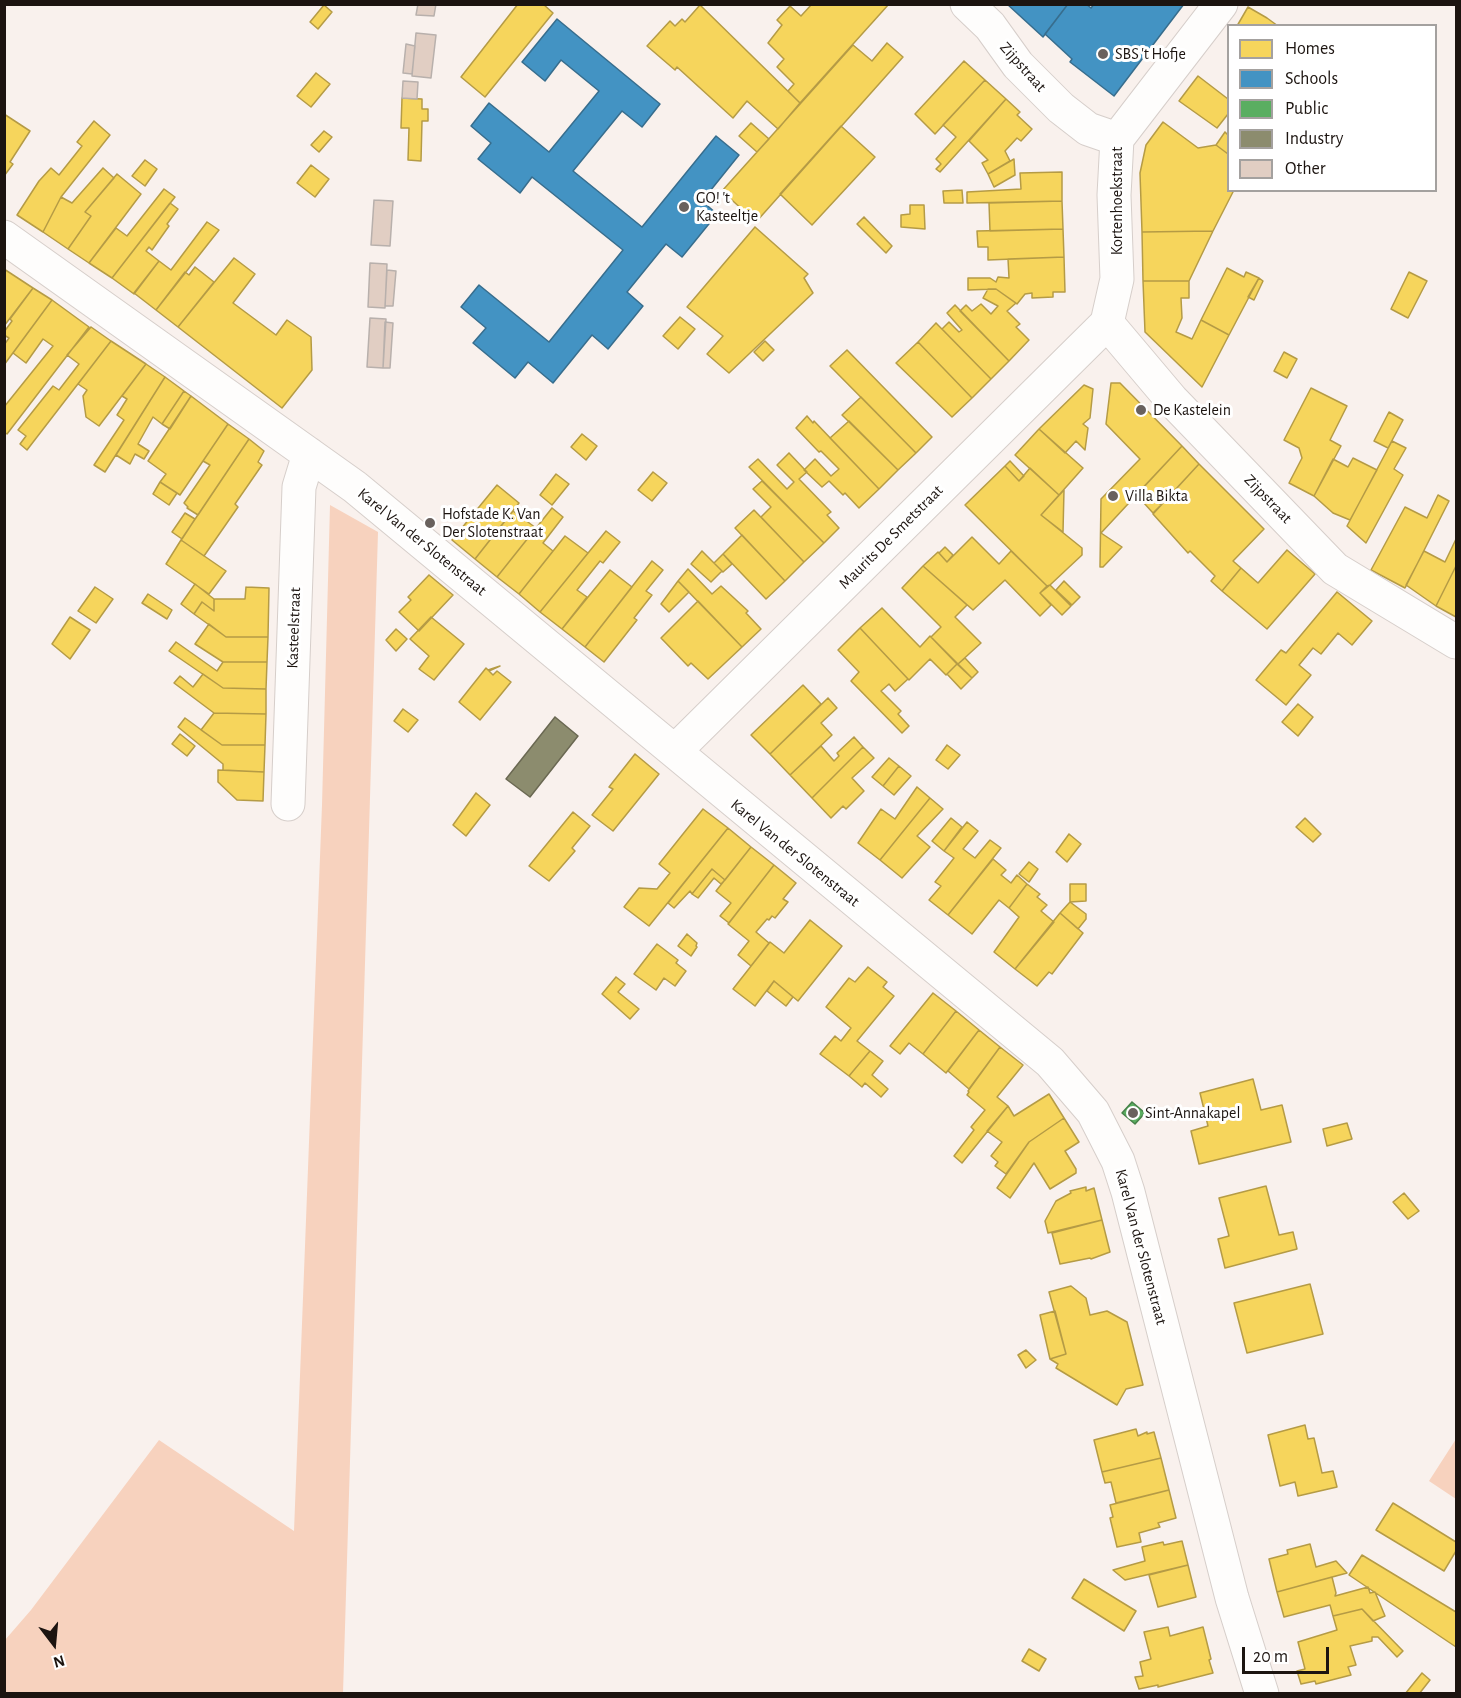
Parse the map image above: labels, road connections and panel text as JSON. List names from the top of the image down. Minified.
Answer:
{"streets":{"street":["Zijpstraat","Kortenhoekstraat","Maurits De Smetstraat","Karel Van der Slotenstraat","Kasteelstraat"]},"crossings":[["Zijpstraat","Kortenhoekstraat"],["Zijpstraat","Maurits De Smetstraat"],["Kortenhoekstraat","Maurits De Smetstraat"],["Maurits De Smetstraat","Karel Van der Slotenstraat"],["Karel Van der Slotenstraat","Kasteelstraat"]],"places":["SBS 't Hofje","GO! 't Kasteeltje","De Kastelein","Villa Bikta","Hofstade K. Van Der Slotenstraat","Sint-Annakapel"],"legend":["Homes","Schools","Public","Industry","Other"],"scale_bar":"20 m","north":"bottom"}
